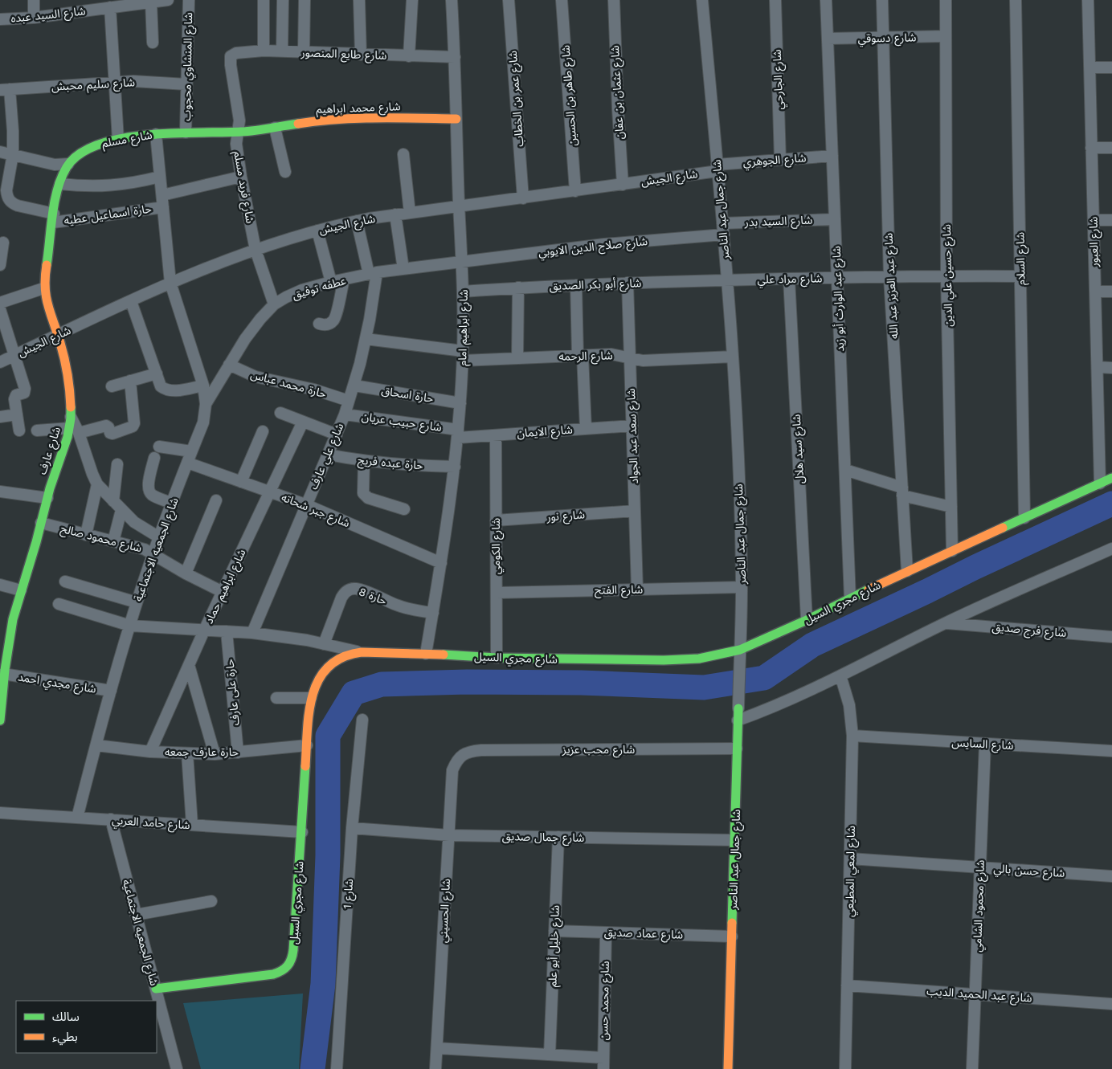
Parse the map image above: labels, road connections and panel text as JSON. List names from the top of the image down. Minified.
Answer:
{"streets":{"street":["شارع السيد عبده","شارع دسوقي","شارع طايع المنصور","شارع المنشاوي محجوب","شارع الجارحي","شارع سليم محبش","شارع عثمان بن عفان","شارع طاهر بن الحسين","شارع عمر بن الخطاب","شارع محمد ابراهيم","شارع مسلم","شارع الجوهري","شارع الجيش","شارع فريد مسلم","شارع جمال عبد الناصر","حارة اسماعيل عطيه","شارع السيد بدر","شارع العبور","شارع صلاح الدين الايوبي","شارع السلام","شارع حسين علي الدين","شارع مراد علي","شارع أبو بكر الصديق","شارع عبد العزيز عبد الله","عطفه توفيق","شارع عبد الوارث أبو زيد","شارع ابراهيم امام","شارع الرحمه","حارة محمد عباس","حارة اسحاق","شارع حبيب عريان","شارع الايمان","شارع سعد عبد الجواد","شارع سيد هلال","شارع عارف","شارع علي عارف","حارة عبده فريج","شارع جبر شحاته","شارع نور","شارع محمود صالح","شارع الكومي","شارع الجمعيه الاجتماعية","شارع ابراهيم حماد","شارع الفتح","حارة 8","شارع مجري السيل","شارع فرج صديق","شارع مجدي احمد","حارة على عارف","شارع السايس","شارع محب عزيز","حارة عارف جمعه","شارع حامد العربي","شارع جمال صديق","شارع حسن بالي","شارع لمعي المطيعي","شارع 1","شارع محمود الشامي","شارع الحسيني","شارع عماد صديق","شارع خليل أبو علم","شارع عبد الحميد الديب","شارع محمد حسن"]},"crossings":[["شارع دسوقي","شارع حسين علي الدين"],["شارع دسوقي","شارع عبد العزيز عبد الله"],["شارع دسوقي","شارع عبد الوارث أبو زيد"],["شارع طايع المنصور","شارع فريد مسلم"],["شارع طايع المنصور","شارع ابراهيم امام"],["شارع المنشاوي محجوب","شارع سليم محبش"],["شارع المنشاوي محجوب","شارع مسلم"],["شارع الجارحي","شارع الجوهري"],["شارع عثمان بن عفان","شارع الجيش"],["شارع طاهر بن الحسين","شارع الجيش"],["شارع عمر بن الخطاب","شارع الجيش"],["شارع محمد ابراهيم","شارع مسلم"],["شارع محمد ابراهيم","شارع فريد مسلم"],["شارع محمد ابراهيم","شارع ابراهيم امام"],["شارع مسلم","شارع فريد مسلم"],["شارع مسلم","شارع عارف"],["شارع مسلم","شارع الجمعيه الاجتماعية"],["شارع الجوهري","شارع الجيش"],["شارع الجوهري","شارع جمال عبد الناصر"],["شارع الجوهري","شارع عبد الوارث أبو زيد"],["شارع الجيش","شارع فريد مسلم"],["شارع الجيش","شارع جمال عبد الناصر"],["شارع الجيش","شارع ابراهيم امام"],["شارع الجيش","شارع عارف"],["شارع الجيش","شارع علي عارف"],["شارع الجيش","شارع الجمعيه الاجتماعية"],["شارع فريد مسلم","عطفه توفيق"],["شارع جمال عبد الناصر","شارع السيد بدر"],["شارع جمال عبد الناصر","شارع صلاح الدين الايوبي"],["شارع جمال عبد الناصر","شارع مراد علي"],["شارع جمال عبد الناصر","شارع أبو بكر الصديق"],["شارع جمال عبد الناصر","شارع الرحمه"],["شارع جمال عبد الناصر","شارع الفتح"],["شارع جمال عبد الناصر","شارع مجري السيل"],["شارع جمال عبد الناصر","شارع محب عزيز"],["شارع جمال عبد الناصر","شارع جمال صديق"],["شارع جمال عبد الناصر","شارع عماد صديق"],["حارة اسماعيل عطيه","شارع عارف"],["حارة اسماعيل عطيه","شارع الجمعيه الاجتماعية"],["شارع السيد بدر","شارع صلاح الدين الايوبي"],["شارع السيد بدر","شارع عبد الوارث أبو زيد"],["شارع العبور","شارع مجري السيل"],["شارع صلاح الدين الايوبي","عطفه توفيق"],["شارع صلاح الدين الايوبي","شارع ابراهيم امام"],["شارع السلام","شارع مراد علي"],["شارع السلام","شارع مجري السيل"],["شارع حسين علي الدين","شارع مراد علي"],["شارع حسين علي الدين","شارع مجري السيل"],["شارع مراد علي","شارع أبو بكر الصديق"],["شارع مراد علي","شارع عبد العزيز عبد الله"],["شارع مراد علي","شارع عبد الوارث أبو زيد"],["شارع مراد علي","شارع سيد هلال"],["شارع أبو بكر الصديق","شارع ابراهيم امام"],["شارع أبو بكر الصديق","شارع سعد عبد الجواد"],["شارع عبد العزيز عبد الله","شارع مجري السيل"],["عطفه توفيق","شارع ابراهيم امام"],["عطفه توفيق","حارة محمد عباس"],["عطفه توفيق","شارع علي عارف"],["عطفه توفيق","شارع الجمعيه الاجتماعية"],["شارع عبد الوارث أبو زيد","شارع مجري السيل"],["شارع ابراهيم امام","شارع الرحمه"],["شارع ابراهيم امام","حارة اسحاق"],["شارع ابراهيم امام","شارع حبيب عريان"],["شارع ابراهيم امام","شارع الايمان"],["شارع ابراهيم امام","حارة عبده فريج"],["شارع ابراهيم امام","شارع جبر شحاته"],["شارع ابراهيم امام","حارة 8"],["شارع ابراهيم امام","شارع مجري السيل"],["شارع الرحمه","شارع سعد عبد الجواد"],["شارع الرحمه","شارع علي عارف"],["حارة محمد عباس","شارع علي عارف"],["حارة اسحاق","شارع علي عارف"],["شارع حبيب عريان","شارع الايمان"],["شارع حبيب عريان","شارع علي عارف"],["شارع الايمان","شارع سعد عبد الجواد"],["شارع الايمان","شارع الكومي"],["شارع سعد عبد الجواد","شارع نور"],["شارع سعد عبد الجواد","شارع الفتح"],["شارع سيد هلال","شارع مجري السيل"],["شارع عارف","شارع محمود صالح"],["شارع عارف","شارع مجدي احمد"],["شارع علي عارف","حارة عبده فريج"],["شارع علي عارف","شارع جبر شحاته"],["شارع جبر شحاته","شارع الجمعيه الاجتماعية"],["شارع جبر شحاته","شارع ابراهيم حماد"],["شارع نور","شارع الكومي"],["شارع محمود صالح","شارع الجمعيه الاجتماعية"],["شارع محمود صالح","شارع ابراهيم حماد"],["شارع الكومي","شارع الفتح"],["شارع الكومي","شارع مجري السيل"],["شارع الجمعيه الاجتماعية","شارع مجري السيل"],["شارع الجمعيه الاجتماعية","شارع مجدي احمد"],["شارع الجمعيه الاجتماعية","حارة عارف جمعه"],["شارع الجمعيه الاجتماعية","شارع حامد العربي"],["شارع ابراهيم حماد","حارة عارف جمعه"],["شارع مجري السيل","حارة عارف جمعه"],["شارع مجري السيل","شارع حامد العربي"],["حارة على عارف","حارة عارف جمعه"],["شارع السايس","شارع لمعي المطيعي"],["شارع السايس","شارع محمود الشامي"],["شارع محب عزيز","شارع الحسيني"],["شارع جمال صديق","شارع 1"],["شارع جمال صديق","شارع الحسيني"],["شارع جمال صديق","شارع خليل أبو علم"],["شارع حسن بالي","شارع لمعي المطيعي"],["شارع حسن بالي","شارع محمود الشامي"],["شارع لمعي المطيعي","شارع عبد الحميد الديب"],["شارع محمود الشامي","شارع عبد الحميد الديب"],["شارع عماد صديق","شارع خليل أبو علم"],["شارع عماد صديق","شارع محمد حسن"]],"legend":["سالك","بطيء"]}
